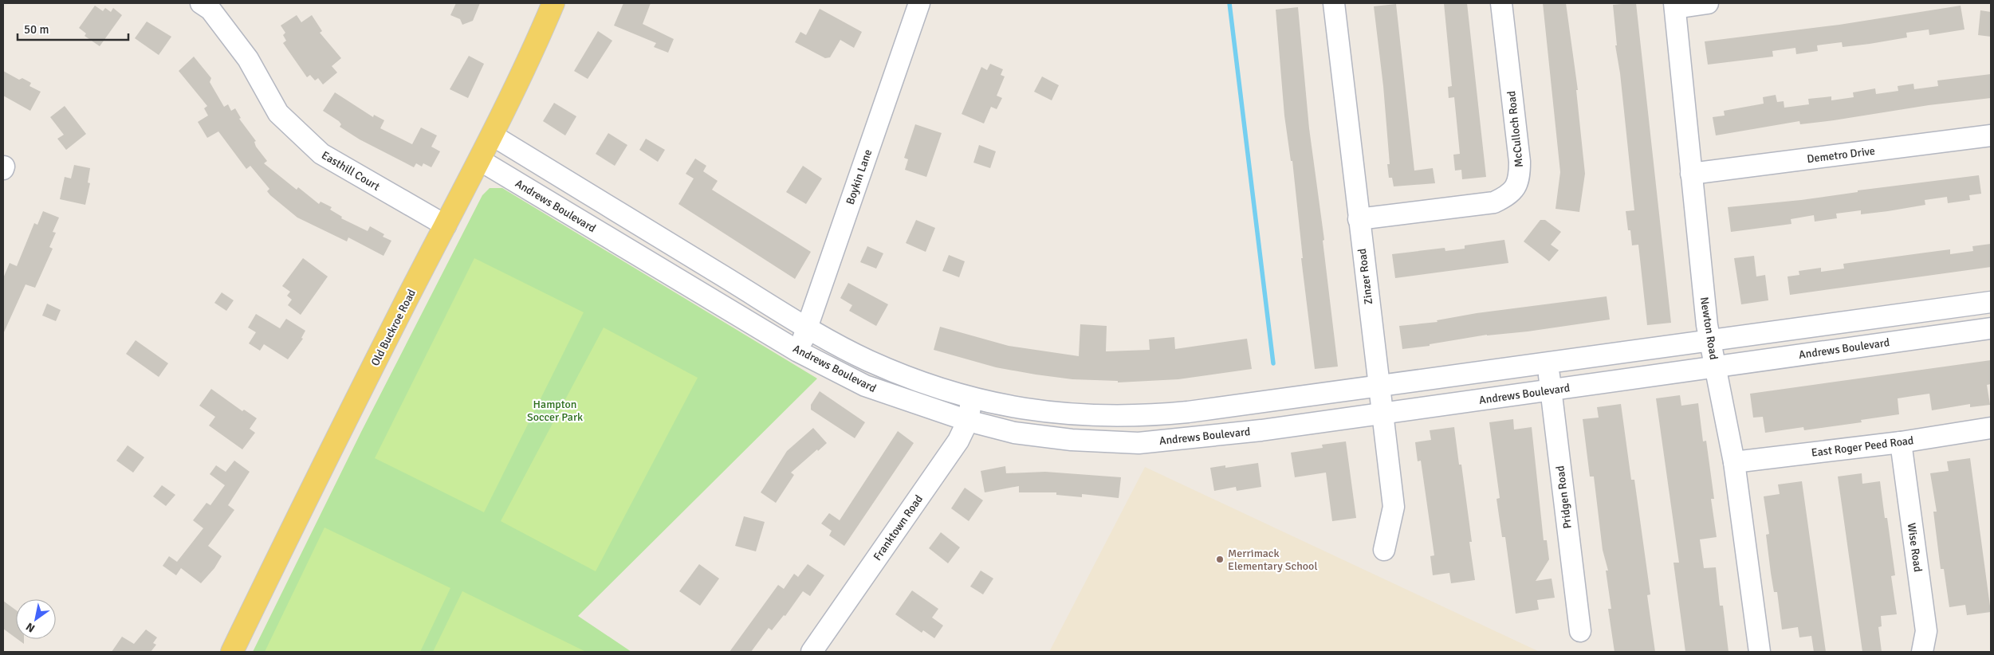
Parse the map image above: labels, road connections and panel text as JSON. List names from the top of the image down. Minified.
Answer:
{"streets":{"main road":["Old Buckroe Road"],"street":["McCulloch Road","Demetro Drive","Easthill Court","Boykin Lane","Andrews Boulevard","Zinzer Road","Newton Road","East Roger Peed Road","Pridgen Road","Franktown Road","Wise Road"]},"crossings":[["McCulloch Road","Zinzer Road"],["Demetro Drive","Newton Road"],["Easthill Court","Old Buckroe Road"],["Boykin Lane","Andrews Boulevard"],["Andrews Boulevard","Zinzer Road"],["Andrews Boulevard","Old Buckroe Road"],["Andrews Boulevard","Newton Road"],["Andrews Boulevard","Pridgen Road"],["Andrews Boulevard","Franktown Road"],["Newton Road","East Roger Peed Road"],["East Roger Peed Road","Wise Road"]],"parks":["Hampton Soccer Park"],"places":["Merrimack Elementary School"],"scale_bar":"50 m","north":"bottom left"}
